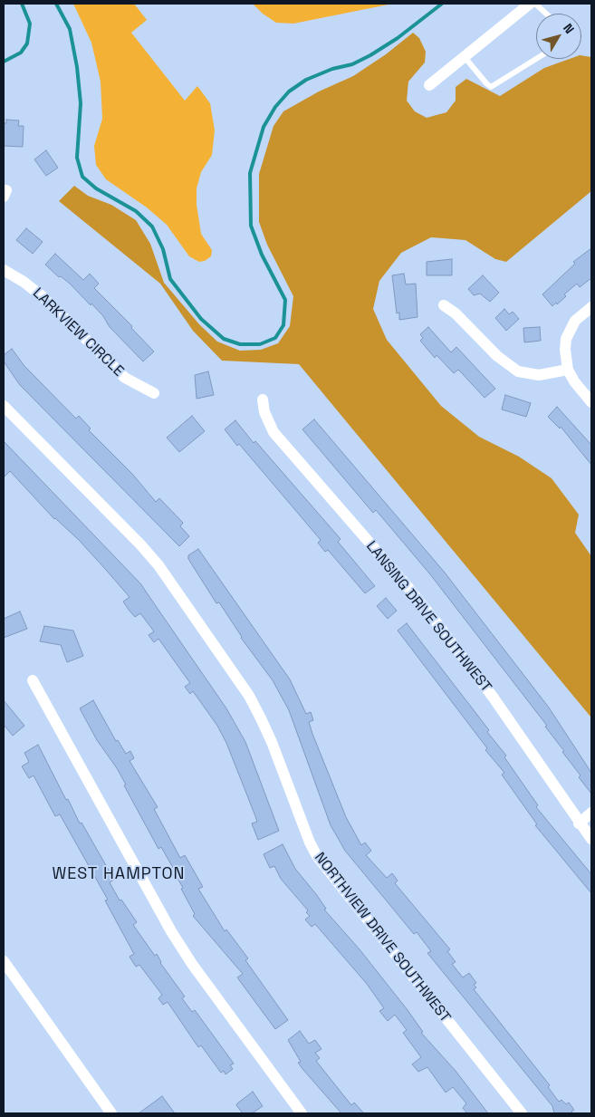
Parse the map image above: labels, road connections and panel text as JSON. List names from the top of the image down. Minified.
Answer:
{"streets":{"street":["LARKVIEW CIRCLE","LANSING DRIVE SOUTHWEST","NORTHVIEW DRIVE SOUTHWEST"]},"districts":["WEST HAMPTON"],"north":"top right"}
